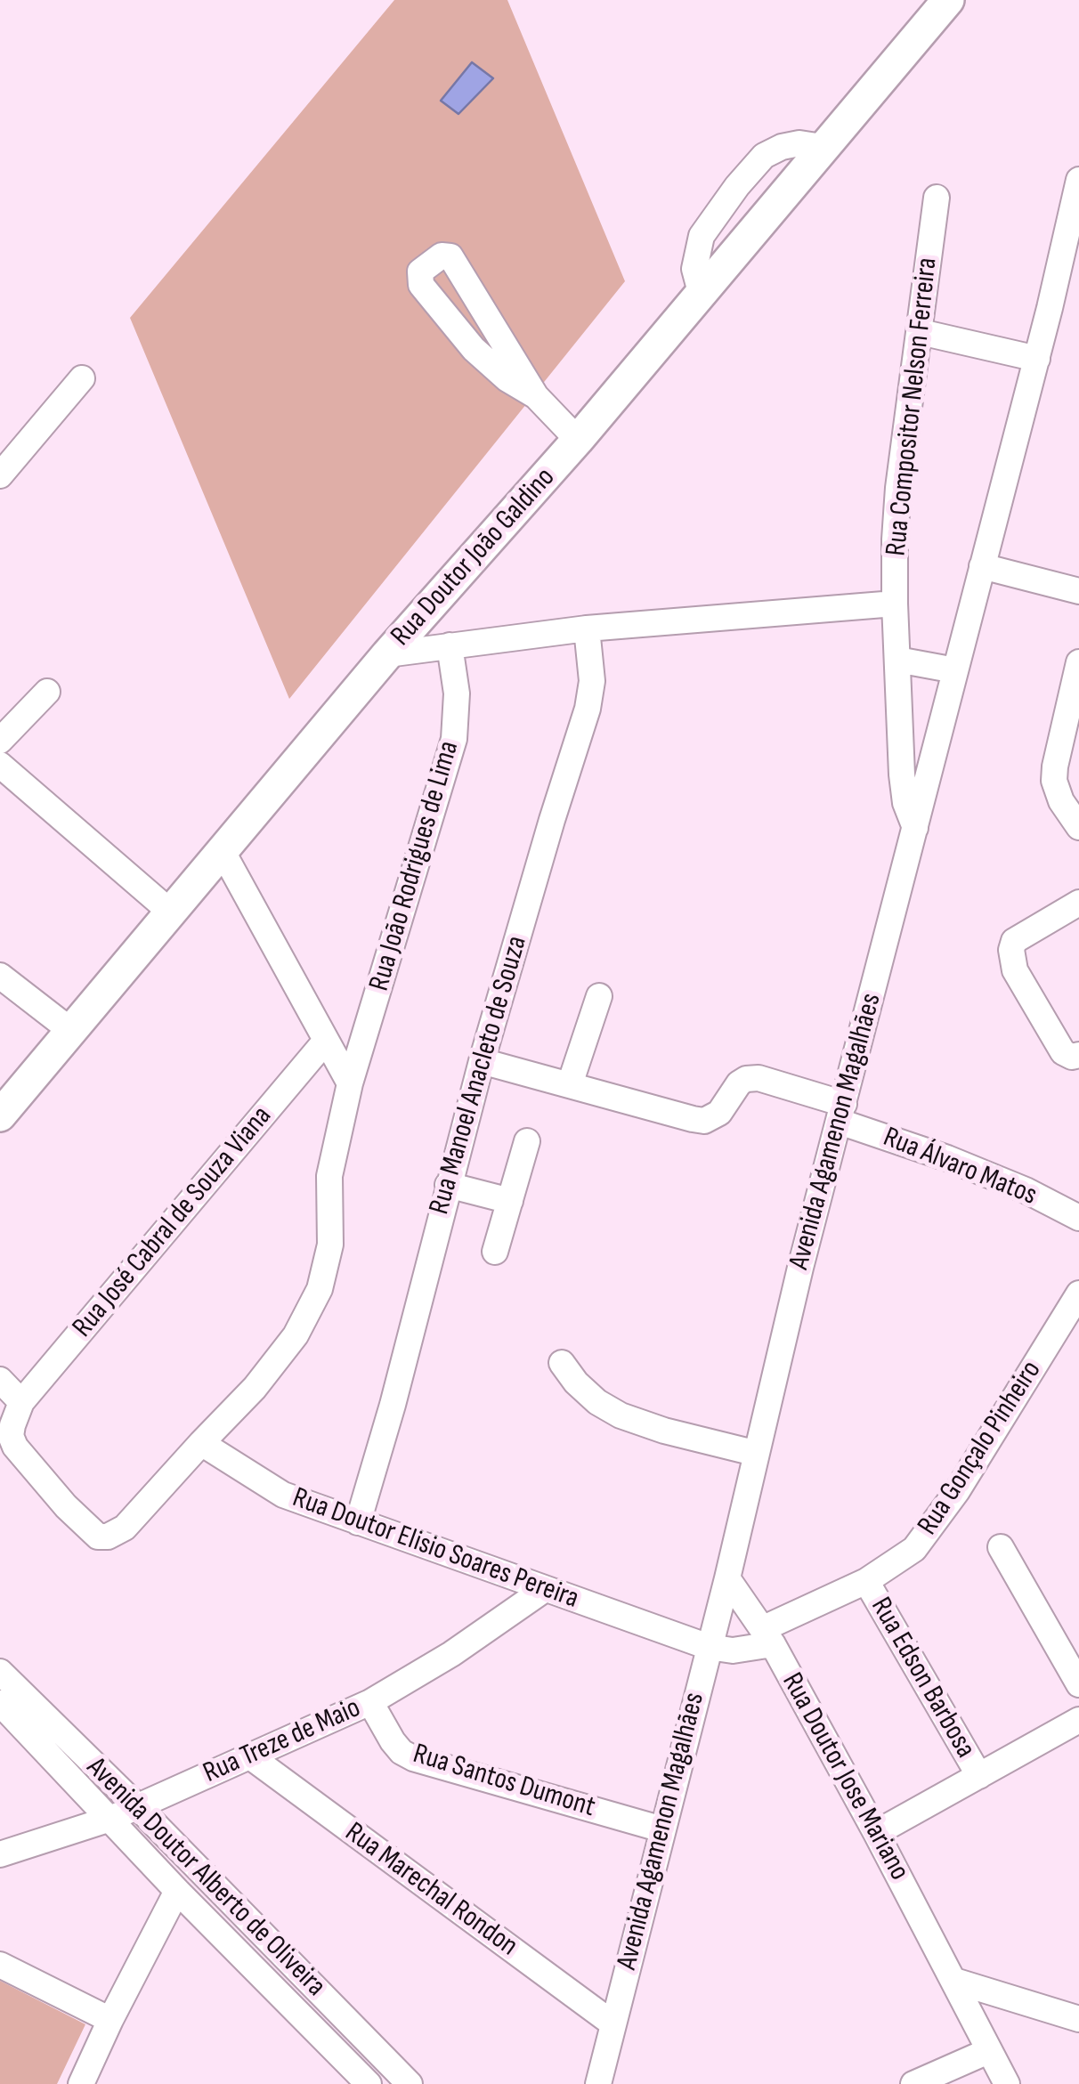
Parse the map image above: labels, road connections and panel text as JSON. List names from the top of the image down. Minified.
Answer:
{"streets":{"main road":["Rua Doutor João Galdino"],"street":["Rua Compositor Nelson Ferreira","Rua João Rodrigues de Lima","Rua Manoel Anacleto de Souza","Avenida Agamenon Magalhães","Rua Álvaro Matos","Rua José Cabral de Souza Viana","Rua Gonçalo Pinheiro","Rua Doutor Elisio Soares Pereira","Rua Edson Barbosa","Rua Treze de Maio","Rua Doutor Jose Mariano","Rua Santos Dumont","Avenida Doutor Alberto de Oliveira","Rua Marechal Rondon"]},"crossings":[["Rua Compositor Nelson Ferreira","Avenida Agamenon Magalhães"],["Rua João Rodrigues de Lima","Rua Doutor Elisio Soares Pereira"],["Rua Manoel Anacleto de Souza","Rua Doutor Elisio Soares Pereira"],["Avenida Agamenon Magalhães","Rua Álvaro Matos"],["Avenida Agamenon Magalhães","Rua Doutor Elisio Soares Pereira"],["Avenida Agamenon Magalhães","Rua Doutor Jose Mariano"],["Avenida Agamenon Magalhães","Rua Santos Dumont"],["Avenida Agamenon Magalhães","Rua Marechal Rondon"],["Rua Gonçalo Pinheiro","Rua Doutor Elisio Soares Pereira"],["Rua Gonçalo Pinheiro","Rua Edson Barbosa"],["Rua Gonçalo Pinheiro","Rua Doutor Jose Mariano"],["Rua Doutor Elisio Soares Pereira","Rua Treze de Maio"],["Rua Doutor Elisio Soares Pereira","Rua Doutor Jose Mariano"],["Rua Treze de Maio","Rua Santos Dumont"],["Rua Treze de Maio","Avenida Doutor Alberto de Oliveira"],["Rua Treze de Maio","Rua Marechal Rondon"]]}
